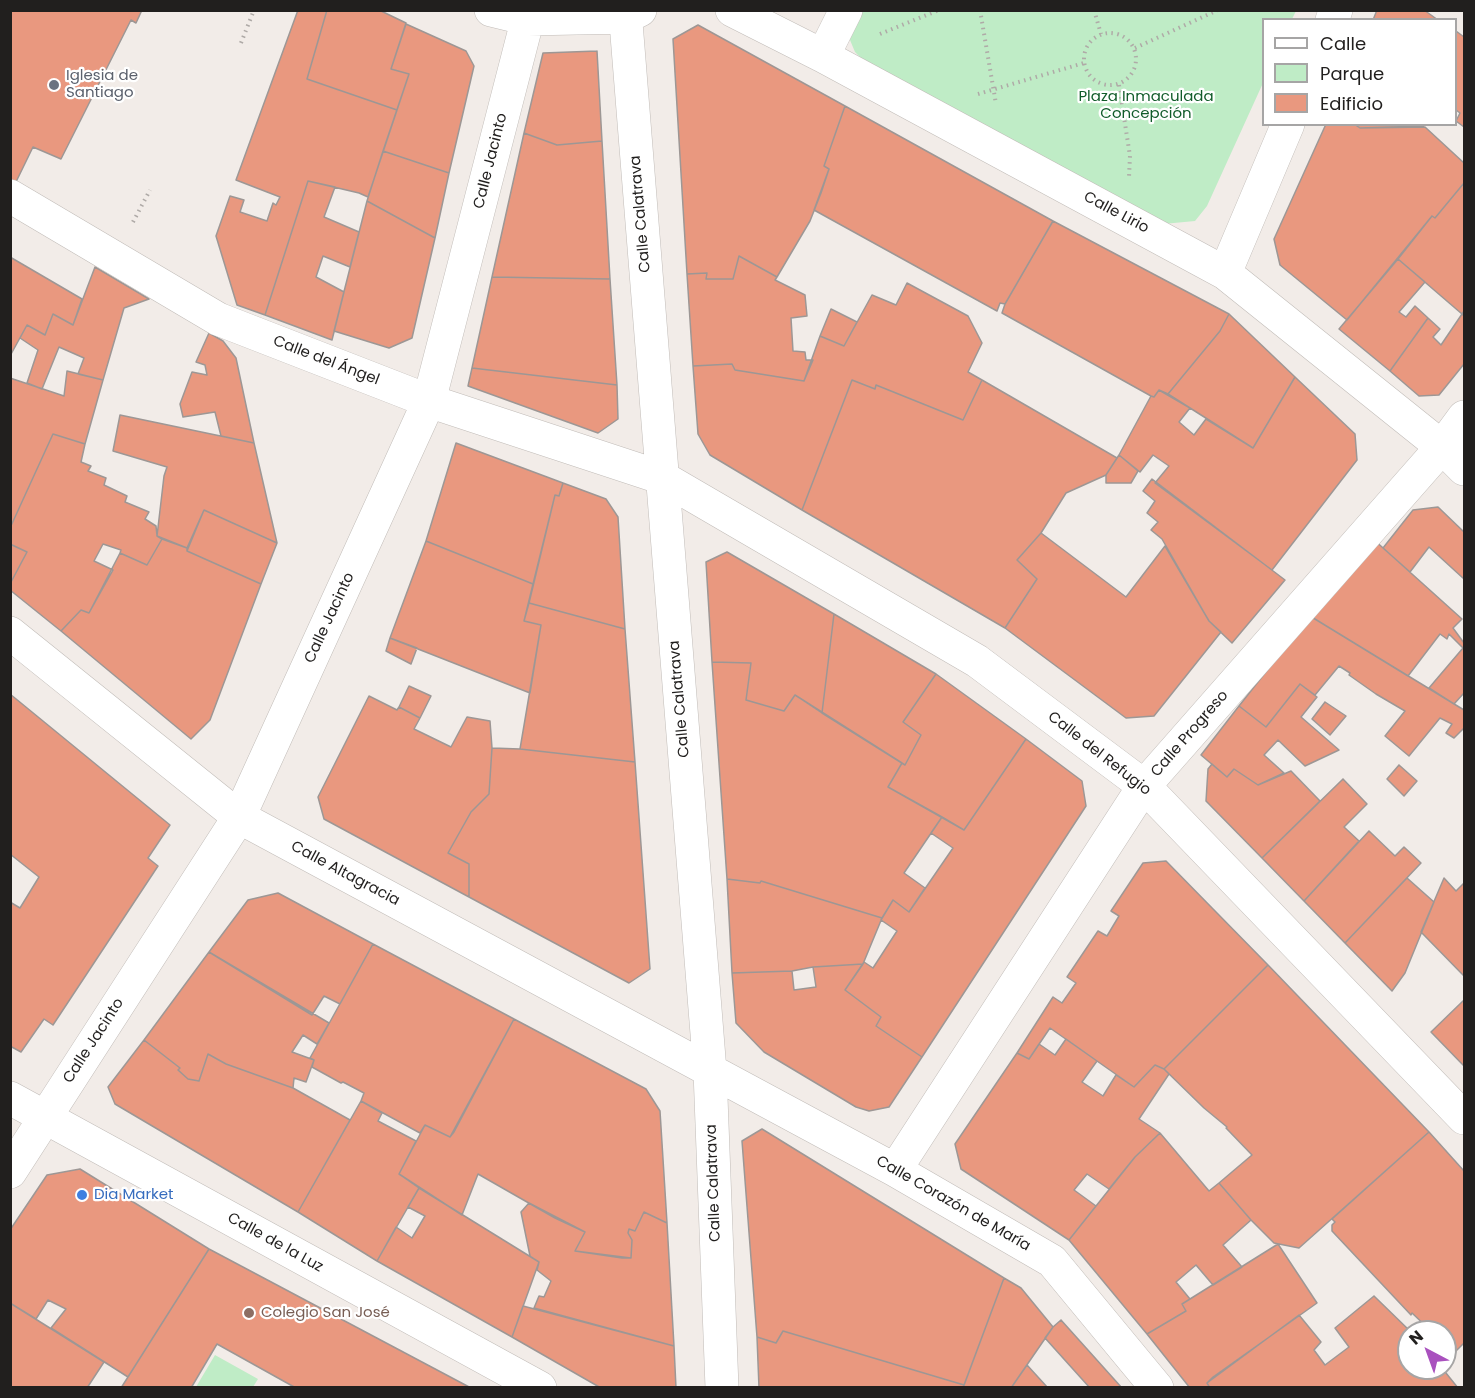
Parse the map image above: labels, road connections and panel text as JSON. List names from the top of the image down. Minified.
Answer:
{"streets":{"street":["Calle Jacinto","Calle Lirio","Calle Calatrava","Calle del Ángel","Calle Progreso","Calle del Refugio","Calle Altagracia","Calle Corazón de María","Calle de la Luz"]},"crossings":[["Calle Jacinto","Calle del Ángel"],["Calle Jacinto","Calle Altagracia"],["Calle Jacinto","Calle de la Luz"],["Calle Lirio","Calle Progreso"],["Calle Calatrava","Calle del Ángel"],["Calle Calatrava","Calle del Refugio"],["Calle Calatrava","Calle Altagracia"],["Calle Calatrava","Calle Corazón de María"],["Calle del Ángel","Calle del Refugio"],["Calle Progreso","Calle del Refugio"],["Calle Progreso","Calle Corazón de María"],["Calle Altagracia","Calle Corazón de María"]],"parks":["Plaza Inmaculada Concepción"],"places":["Iglesia de Santiago","Dia Market","Colegio San José"],"legend":["Calle","Parque","Edificio"],"north":"top left"}
